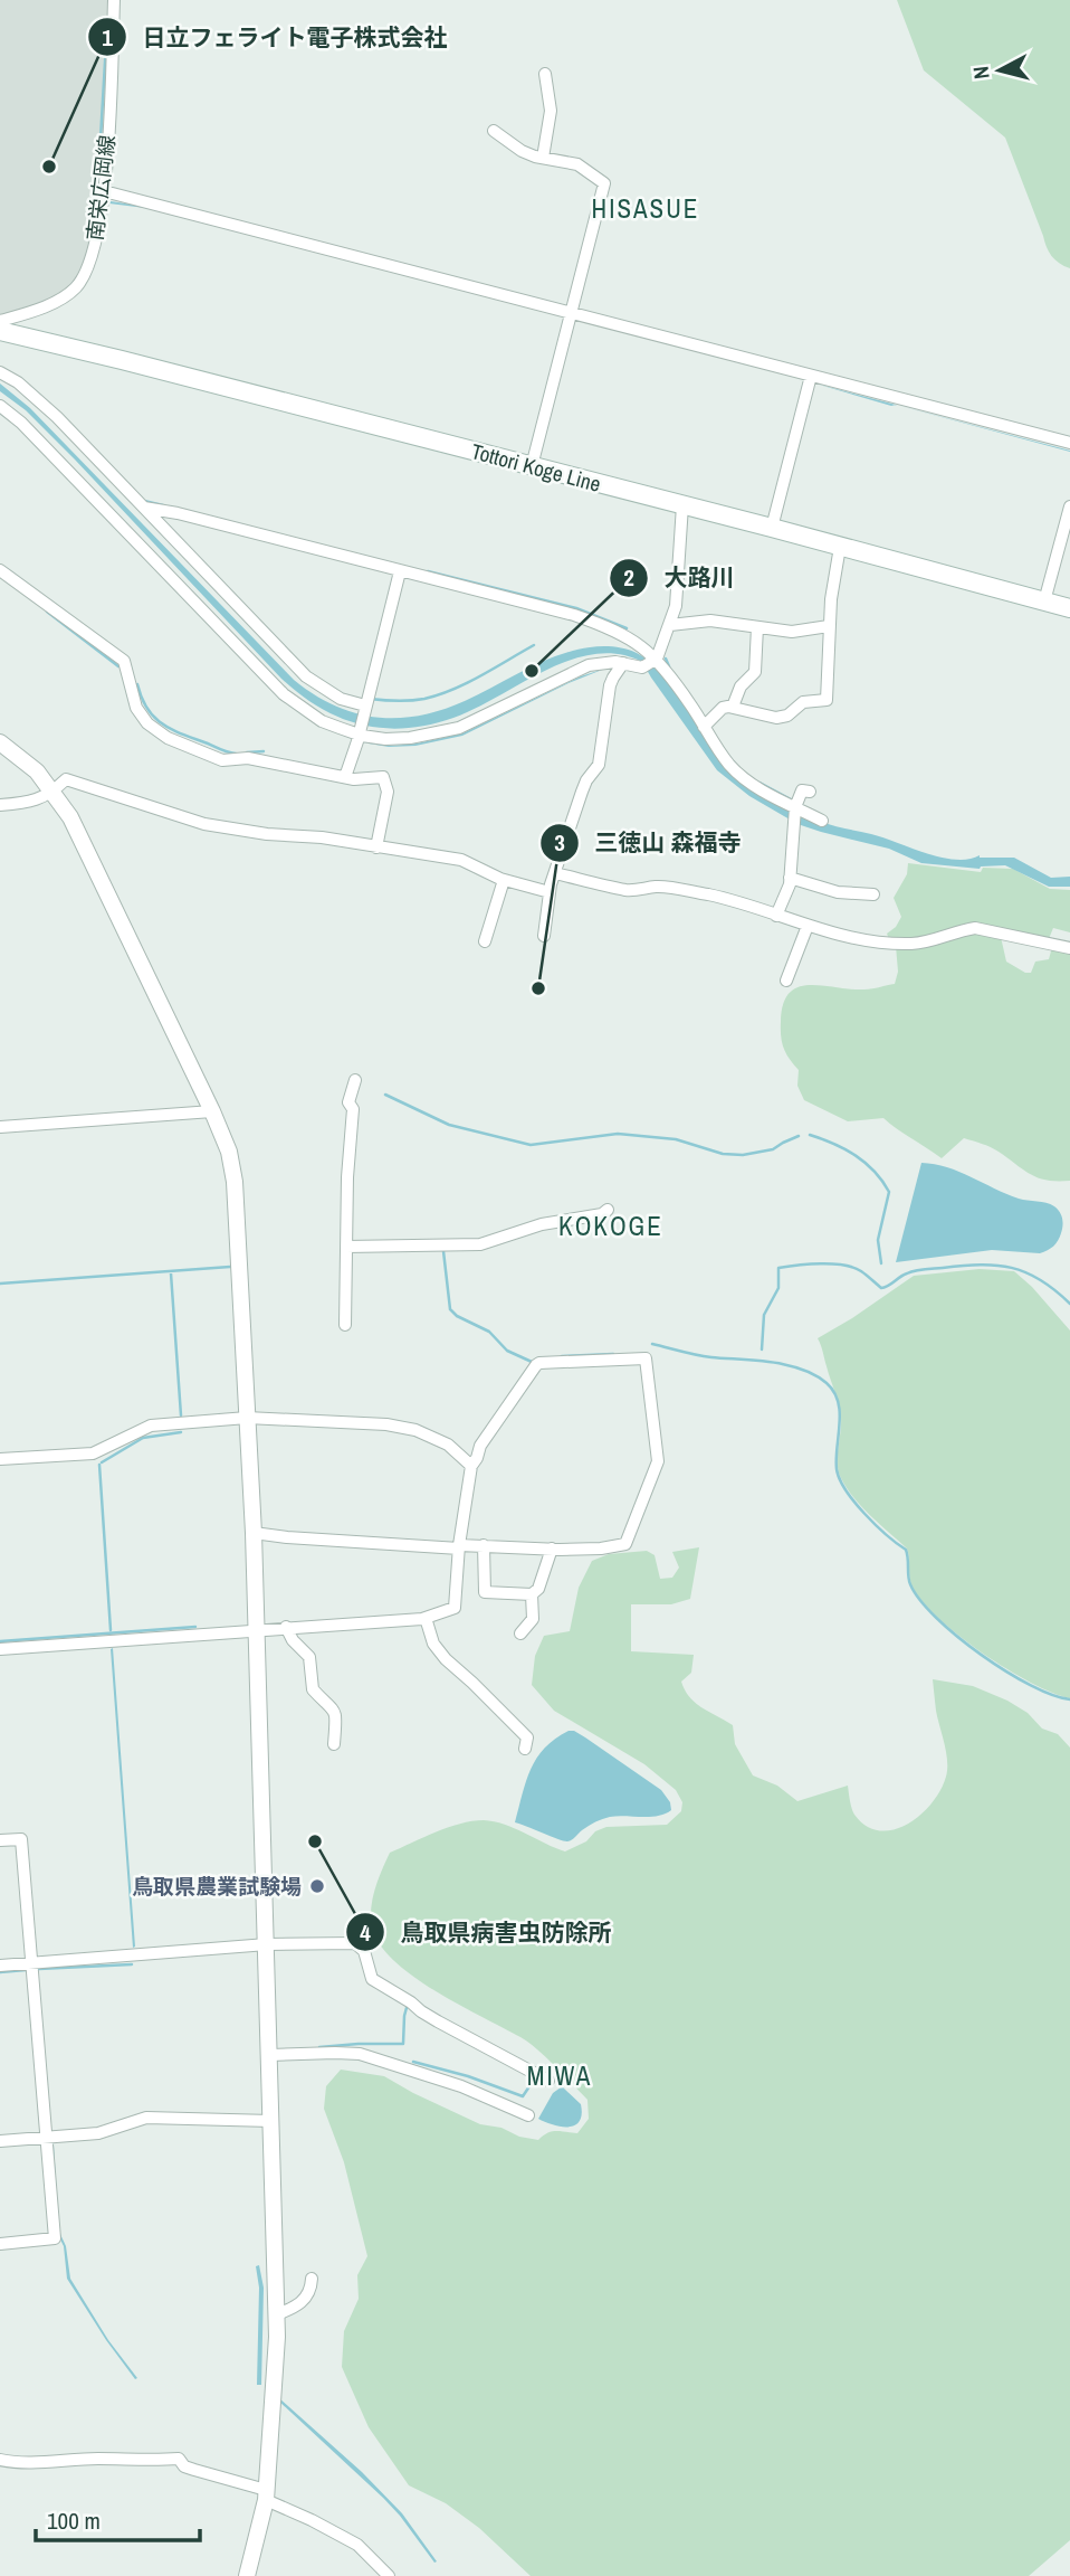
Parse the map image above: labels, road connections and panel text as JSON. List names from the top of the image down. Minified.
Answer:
{"streets":{"main road":["Tottori Koge Line"],"street":["南栄広岡線"]},"districts":["HISASUE","KOKOGE","MIWA"],"places":["日立フェライト電子株式会社","大路川","三徳山 森福寺","鳥取県病害虫防除所","鳥取県農業試験場"],"scale_bar":"100 m","north":"left"}
